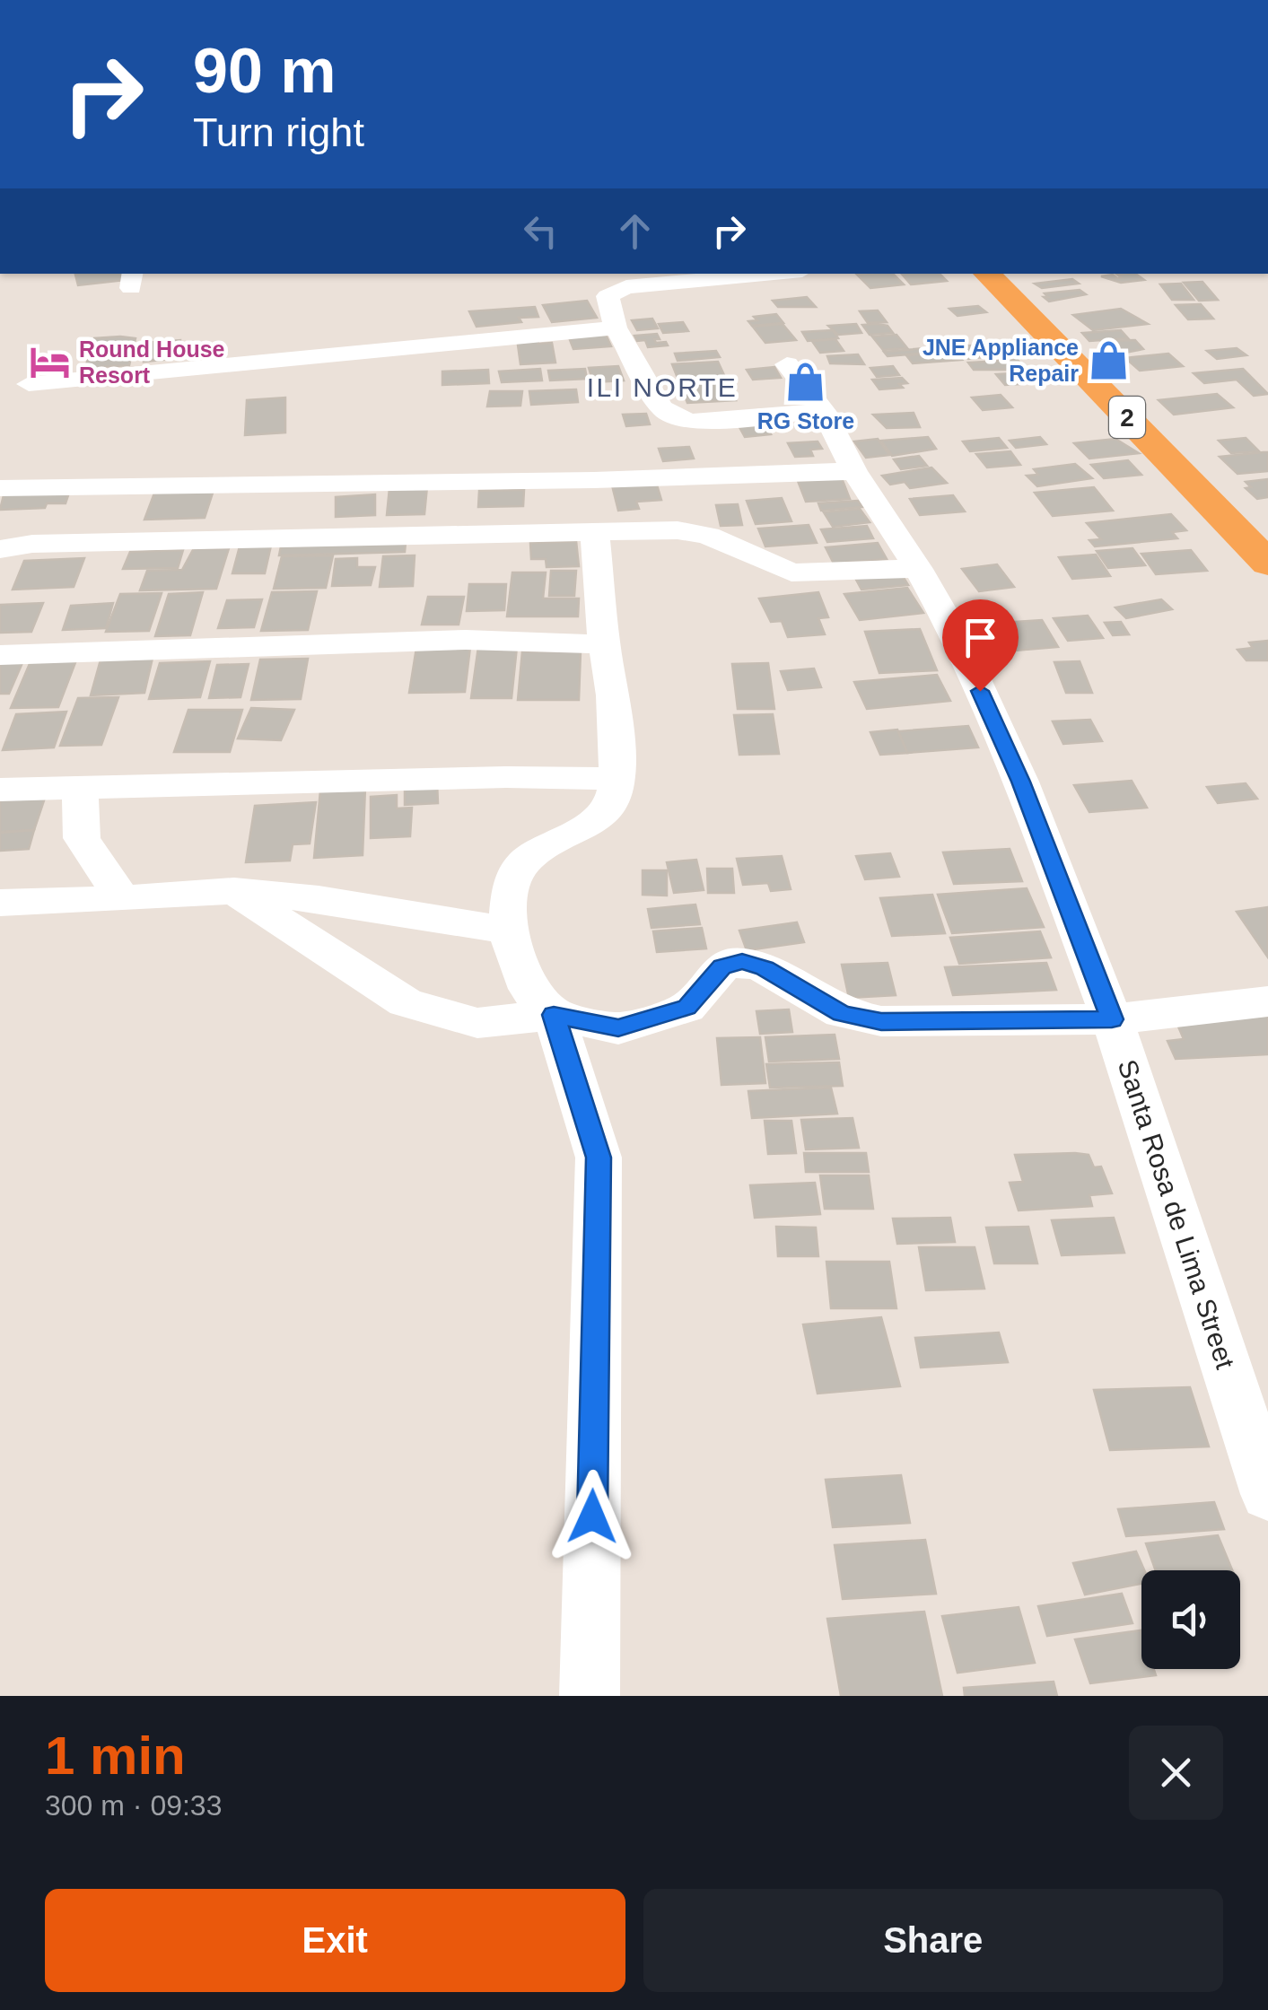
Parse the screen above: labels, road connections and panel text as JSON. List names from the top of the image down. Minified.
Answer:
{"streets":{"highway":["2"],"street":["Santa Rosa de Lima Street"]},"districts":["ILI NORTE"],"places":{"shop":["JNE Appliance Repair","RG Store"],"hotel":["Round House Resort"]},"page":{"turn":["90 m","Turn right"],"heading":["1 min","300 m · 09:33"],"buttons":["Exit","Share"]}}
